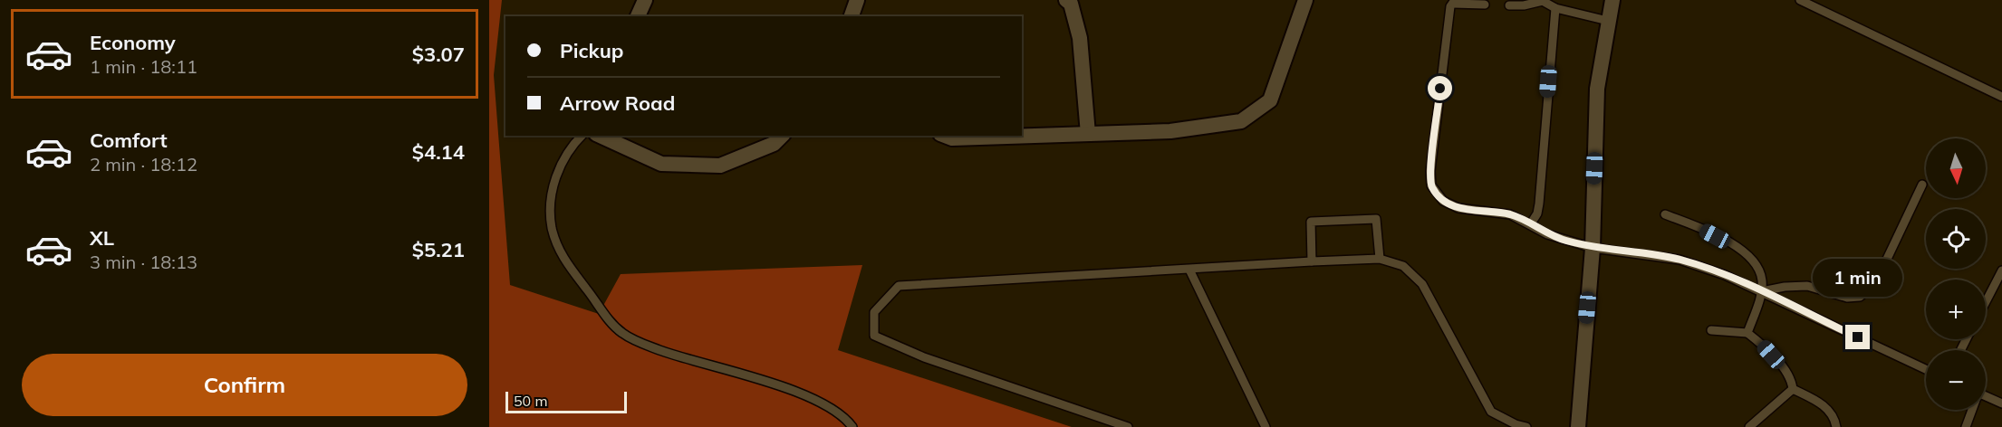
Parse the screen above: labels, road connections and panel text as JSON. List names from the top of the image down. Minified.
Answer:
{"scale_bar":"50 m","north":"bottom","page":{"list":[{"name":"Economy","note":"1 min · 18:11","value":"$3.07"},{"name":"Comfort","note":"2 min · 18:12","value":"$4.14"},{"name":"XL","note":"3 min · 18:13","value":"$5.21"}],"banner":["Pickup","Arrow Road"],"map_buttons":["+","−"],"bubble":"1 min","buttons":"Confirm","scale":"50 m"}}
